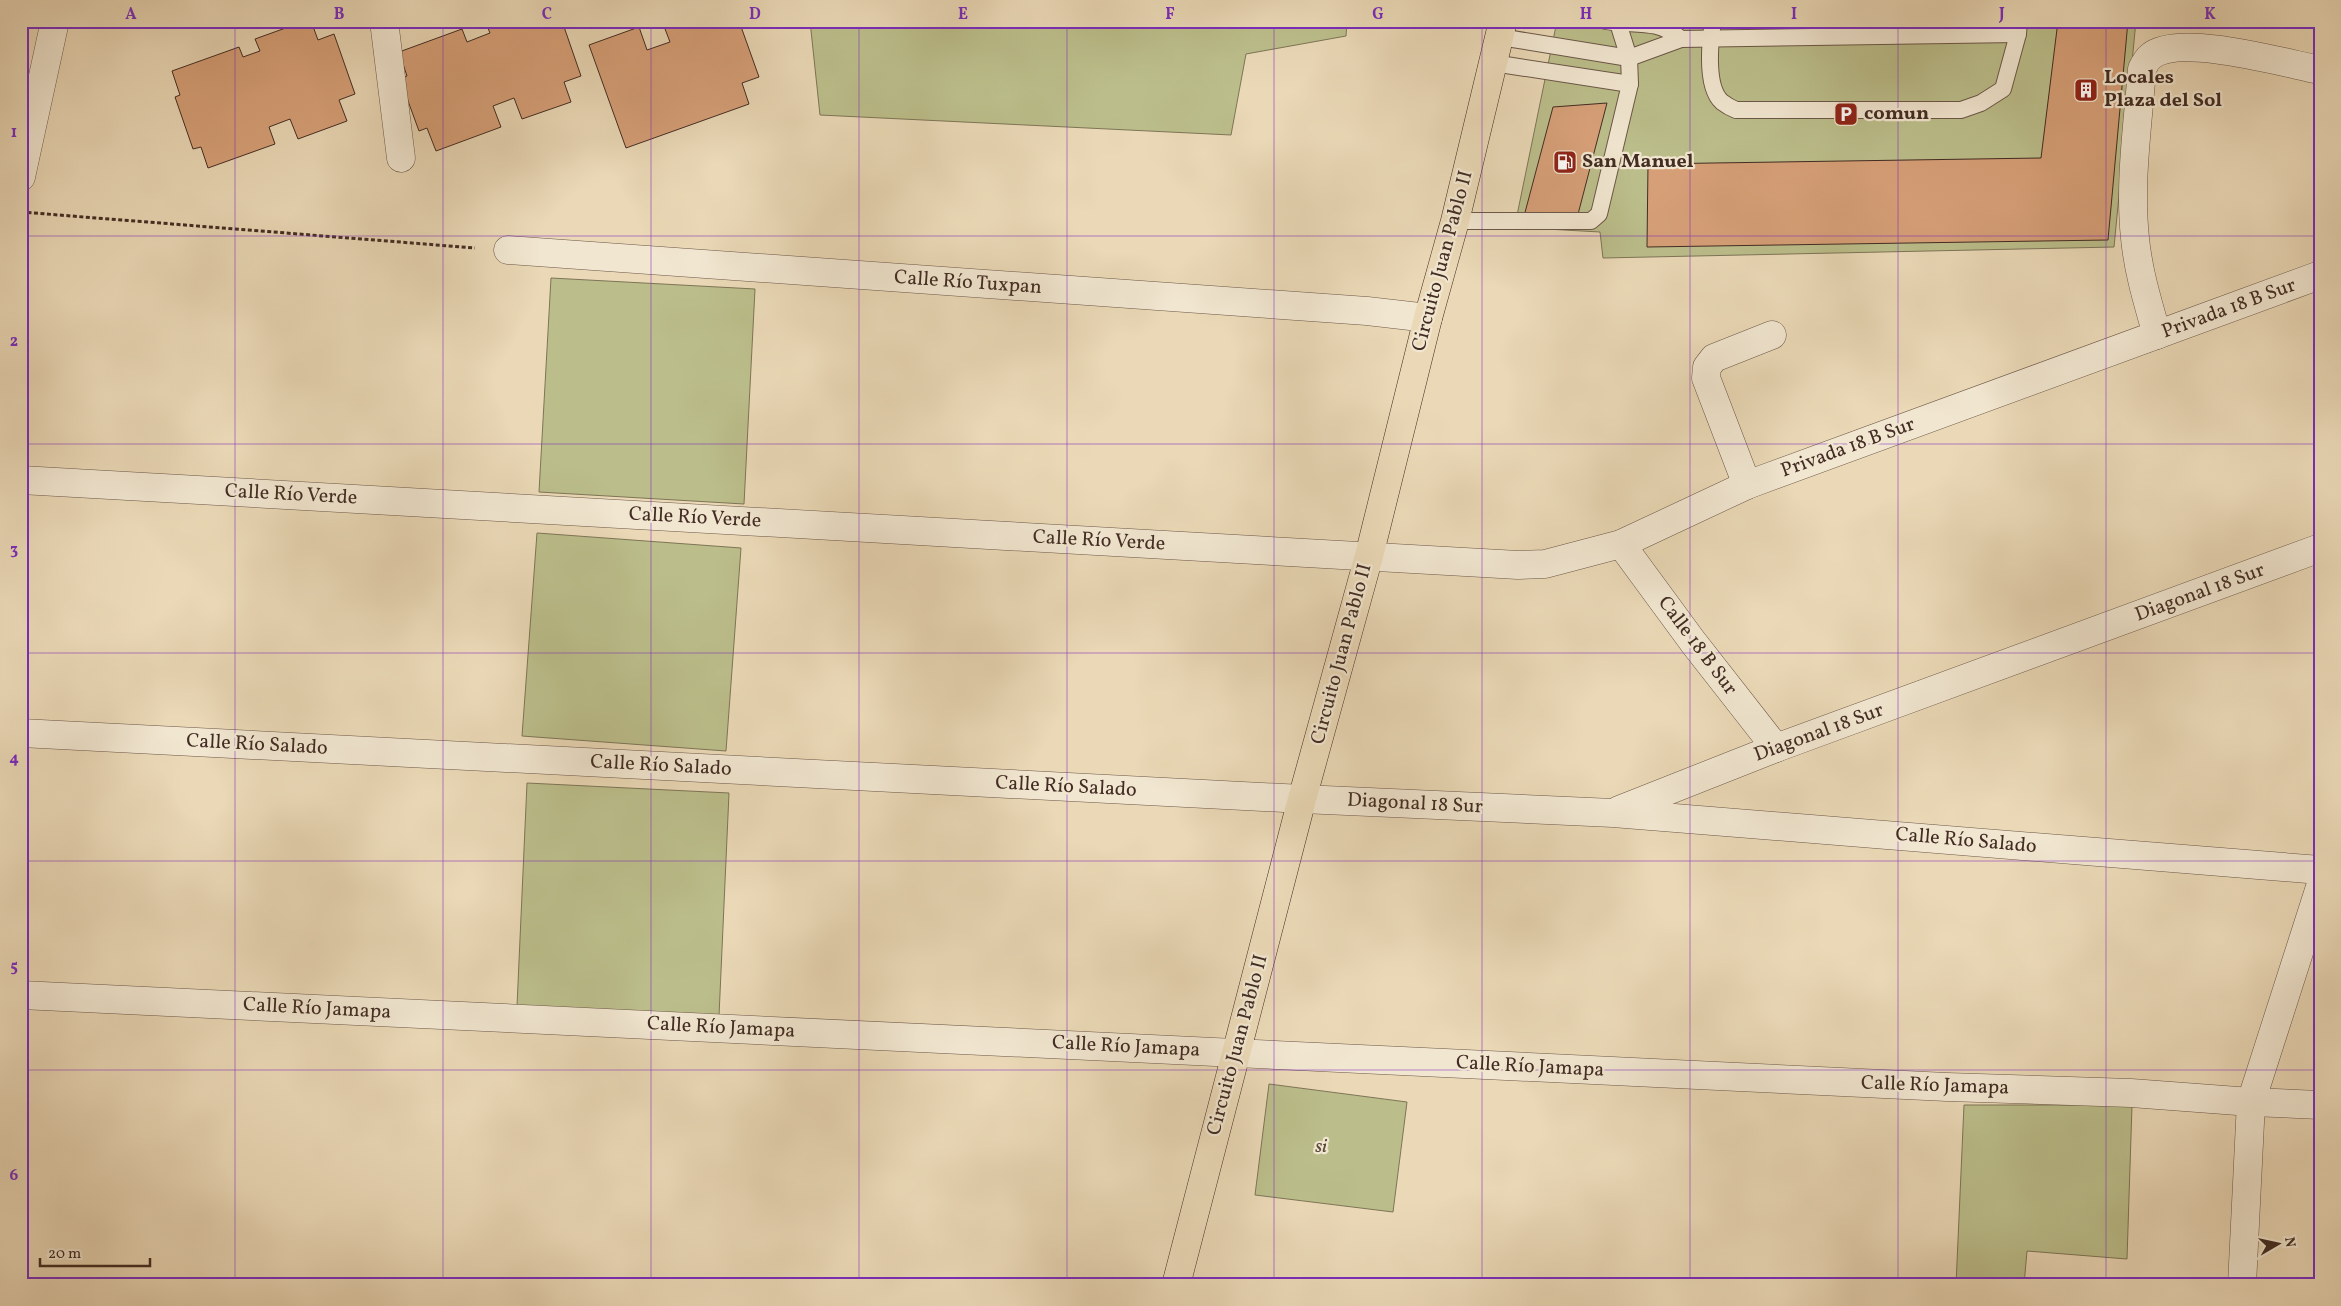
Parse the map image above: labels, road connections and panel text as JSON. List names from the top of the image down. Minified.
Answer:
{"streets":{"main road":["Circuito Juan Pablo II"],"street":["Calle Río Tuxpan","Privada 18 B Sur","Calle Río Verde","Diagonal 18 Sur","Calle 18 B Sur","Calle Río Salado","Calle Río Jamapa"]},"crossings":[["Circuito Juan Pablo II","Calle Río Tuxpan"],["Circuito Juan Pablo II","Privada 18 B Sur"],["Circuito Juan Pablo II","Calle Río Verde"],["Circuito Juan Pablo II","Diagonal 18 Sur"],["Circuito Juan Pablo II","Calle Río Salado"],["Circuito Juan Pablo II","Calle Río Jamapa"],["Privada 18 B Sur","Calle Río Verde"],["Privada 18 B Sur","Calle 18 B Sur"],["Diagonal 18 Sur","Calle 18 B Sur"],["Diagonal 18 Sur","Calle Río Salado"]],"parks":["si"],"places":{"building":["Locales Plaza del Sol"],"parking":["comun"],"fuel station":["San Manuel"]},"scale_bar":"20 m","north":"right","grid":{"columns":["A","B","C","D","E","F","G","H","I","J","K"],"rows":["1","2","3","4","5","6"]}}
